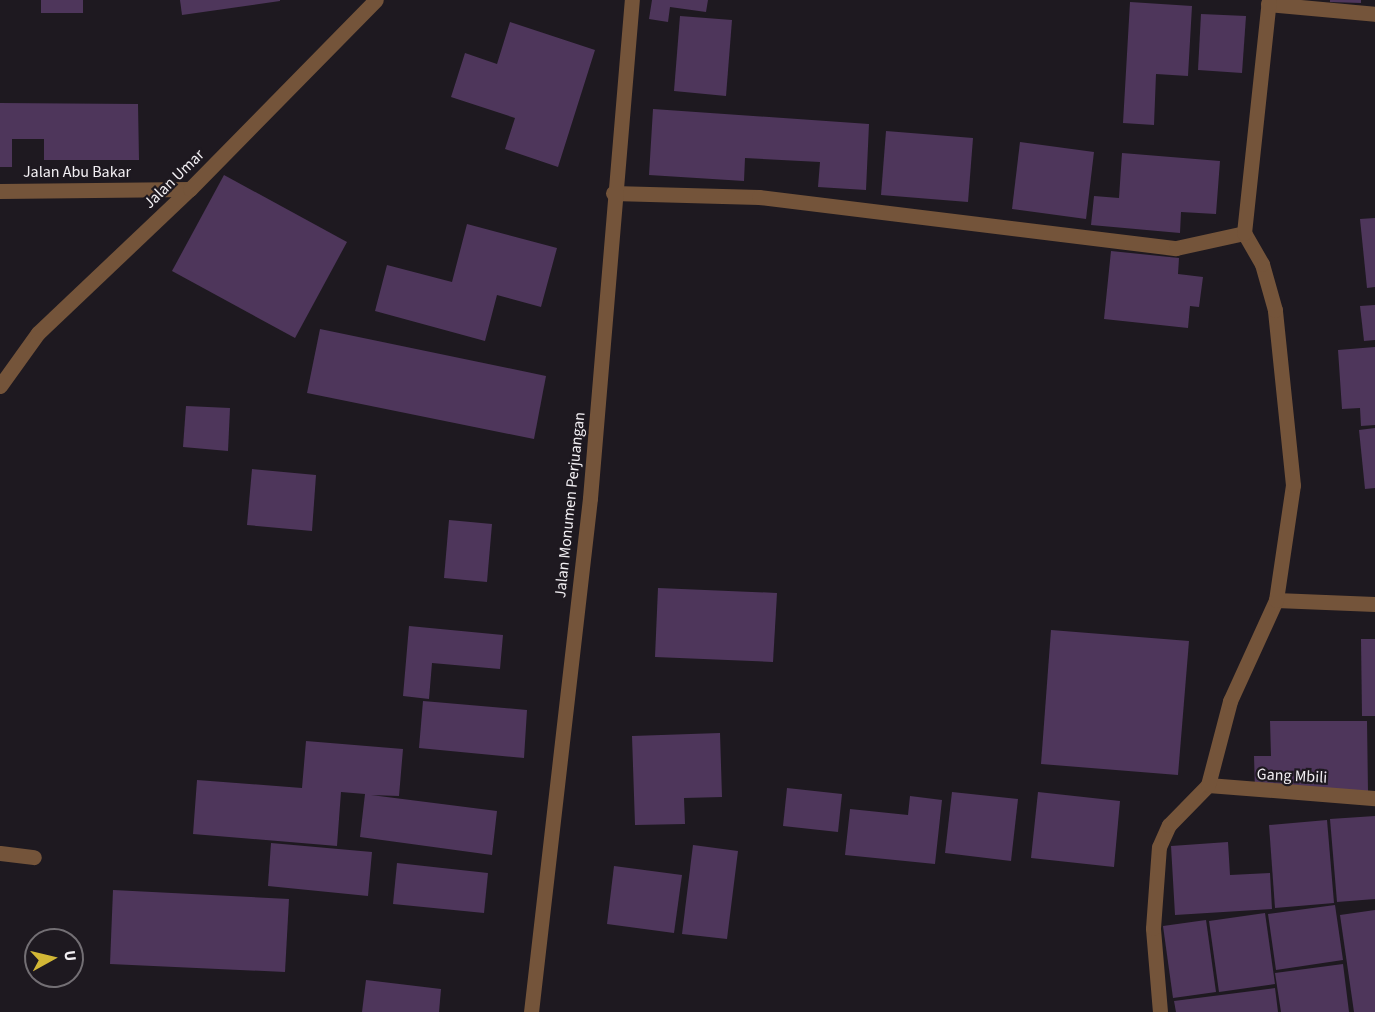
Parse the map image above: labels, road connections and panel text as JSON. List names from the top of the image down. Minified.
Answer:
{"streets":{"street":["Jalan Abu Bakar","Jalan Umar","Jalan Monumen Perjuangan","Gang Mbili"]},"crossings":[["Jalan Abu Bakar","Jalan Umar"]],"north":"right"}
